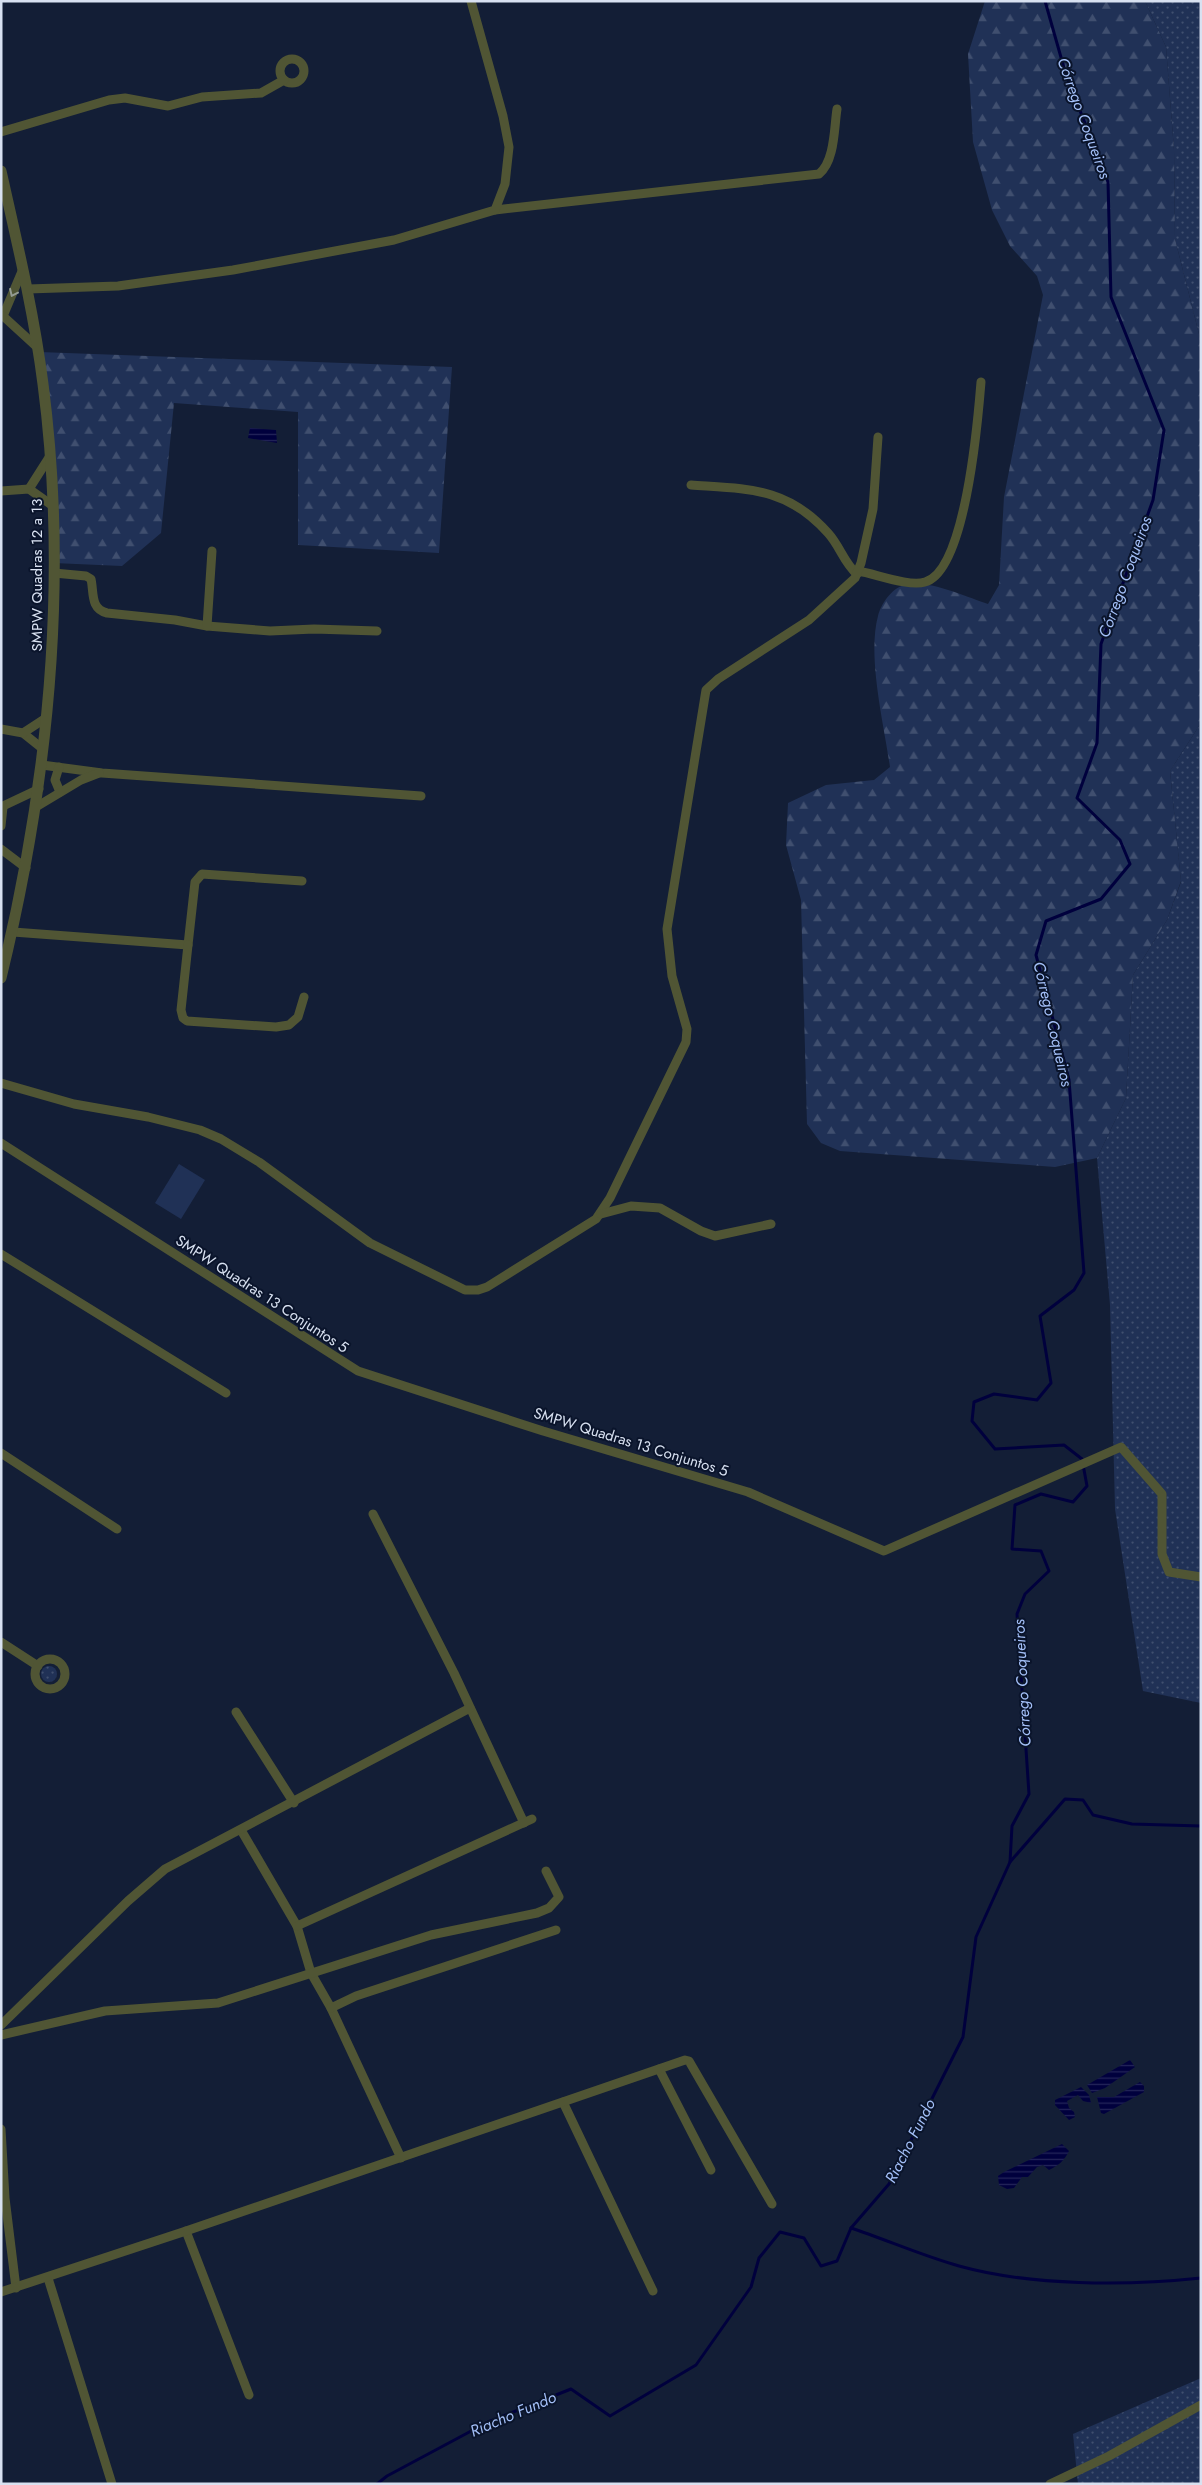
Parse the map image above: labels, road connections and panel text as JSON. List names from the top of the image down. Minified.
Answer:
{"streets":{"street":["SMPW Quadras 12 a 13","SMPW Quadras 13 Conjuntos 5"]},"water":["Córrego Coqueiros","Riacho Fundo"]}
